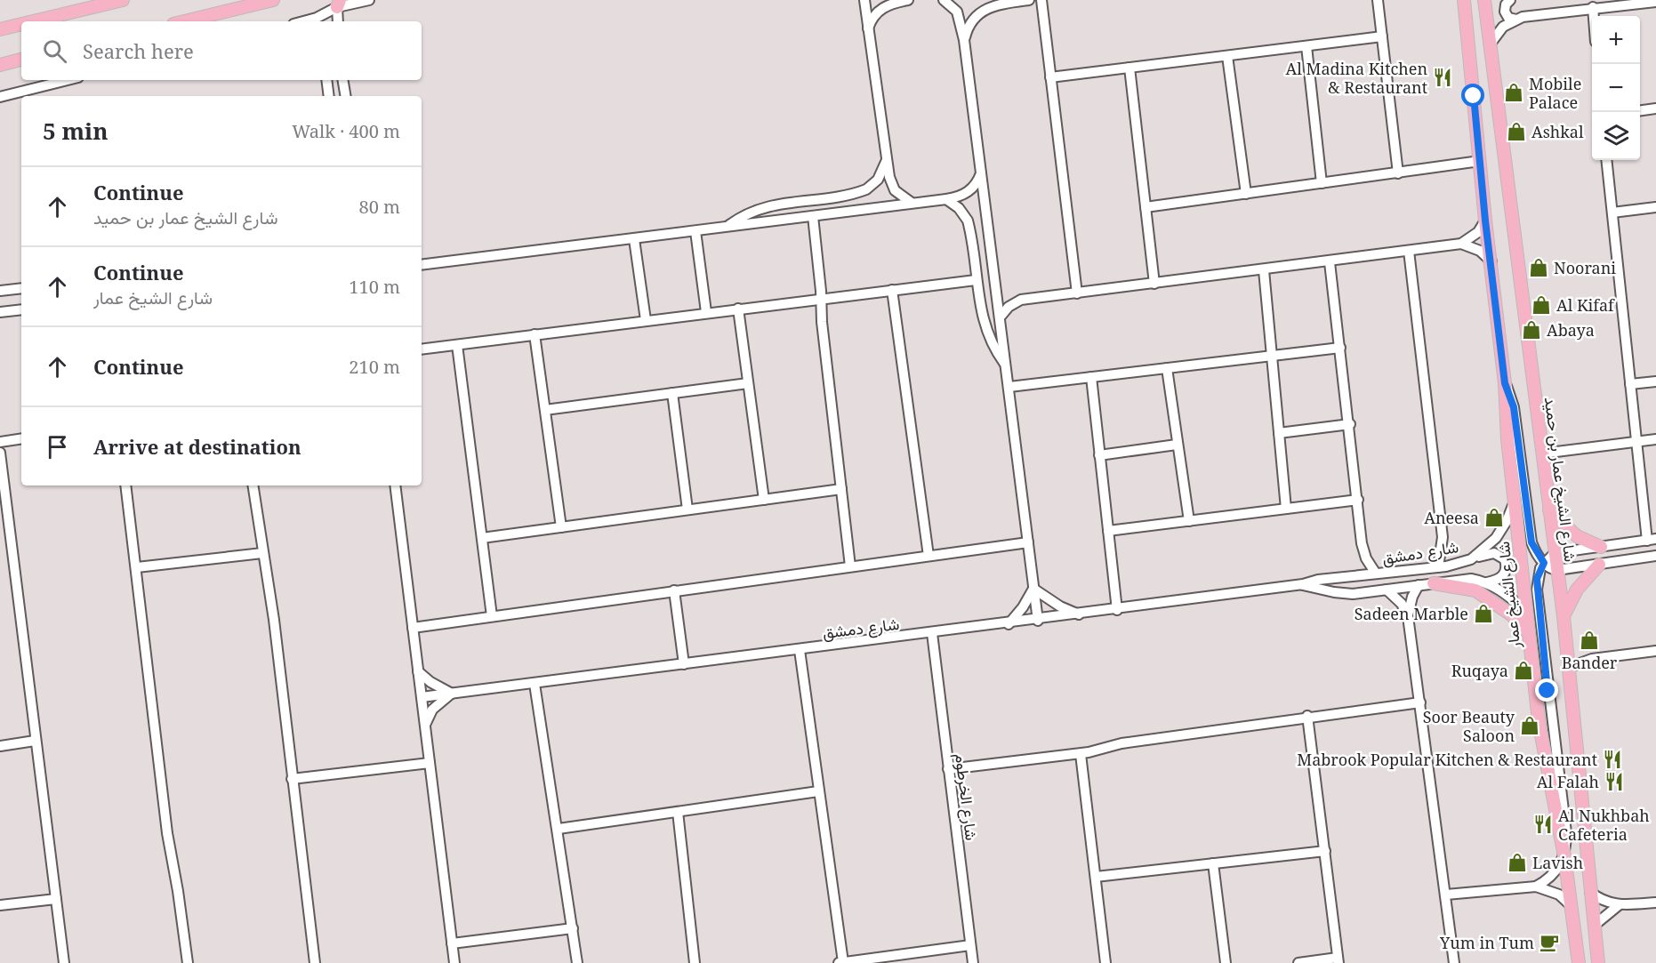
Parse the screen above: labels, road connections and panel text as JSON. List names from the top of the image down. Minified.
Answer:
{"streets":{"main road":["شارع الشيخ عمار بن حميد","شارع الشيخ عمار"],"street":["شارع دمشق","شارع الخرطوم"]},"crossings":[["شارع دمشق","شارع الشيخ عمار"],["شارع دمشق","شارع الخرطوم"]],"places":{"restaurant":["Al Madina Kitchen & Restaurant","Mabrook Popular Kitchen & Restaurant","Al Falah","Al Nukhbah Cafeteria"],"shop":["Mobile Palace","Ashkal","Noorani","Al Kifaf","Abaya","Aneesa","Sadeen Marble","Bander","Ruqaya","Soor Beauty Saloon","Lavish"],"cafe":["Yum in Tum"]},"page":{"map_buttons":["+","−"],"search":"Search here","heading":["5 min","Walk · 400 m"],"list":[["Continue","شارع الشيخ عمار بن حميد","80 m"],["Continue","شارع الشيخ عمار","110 m"],["Continue","210 m"],"Arrive at destination"]}}
